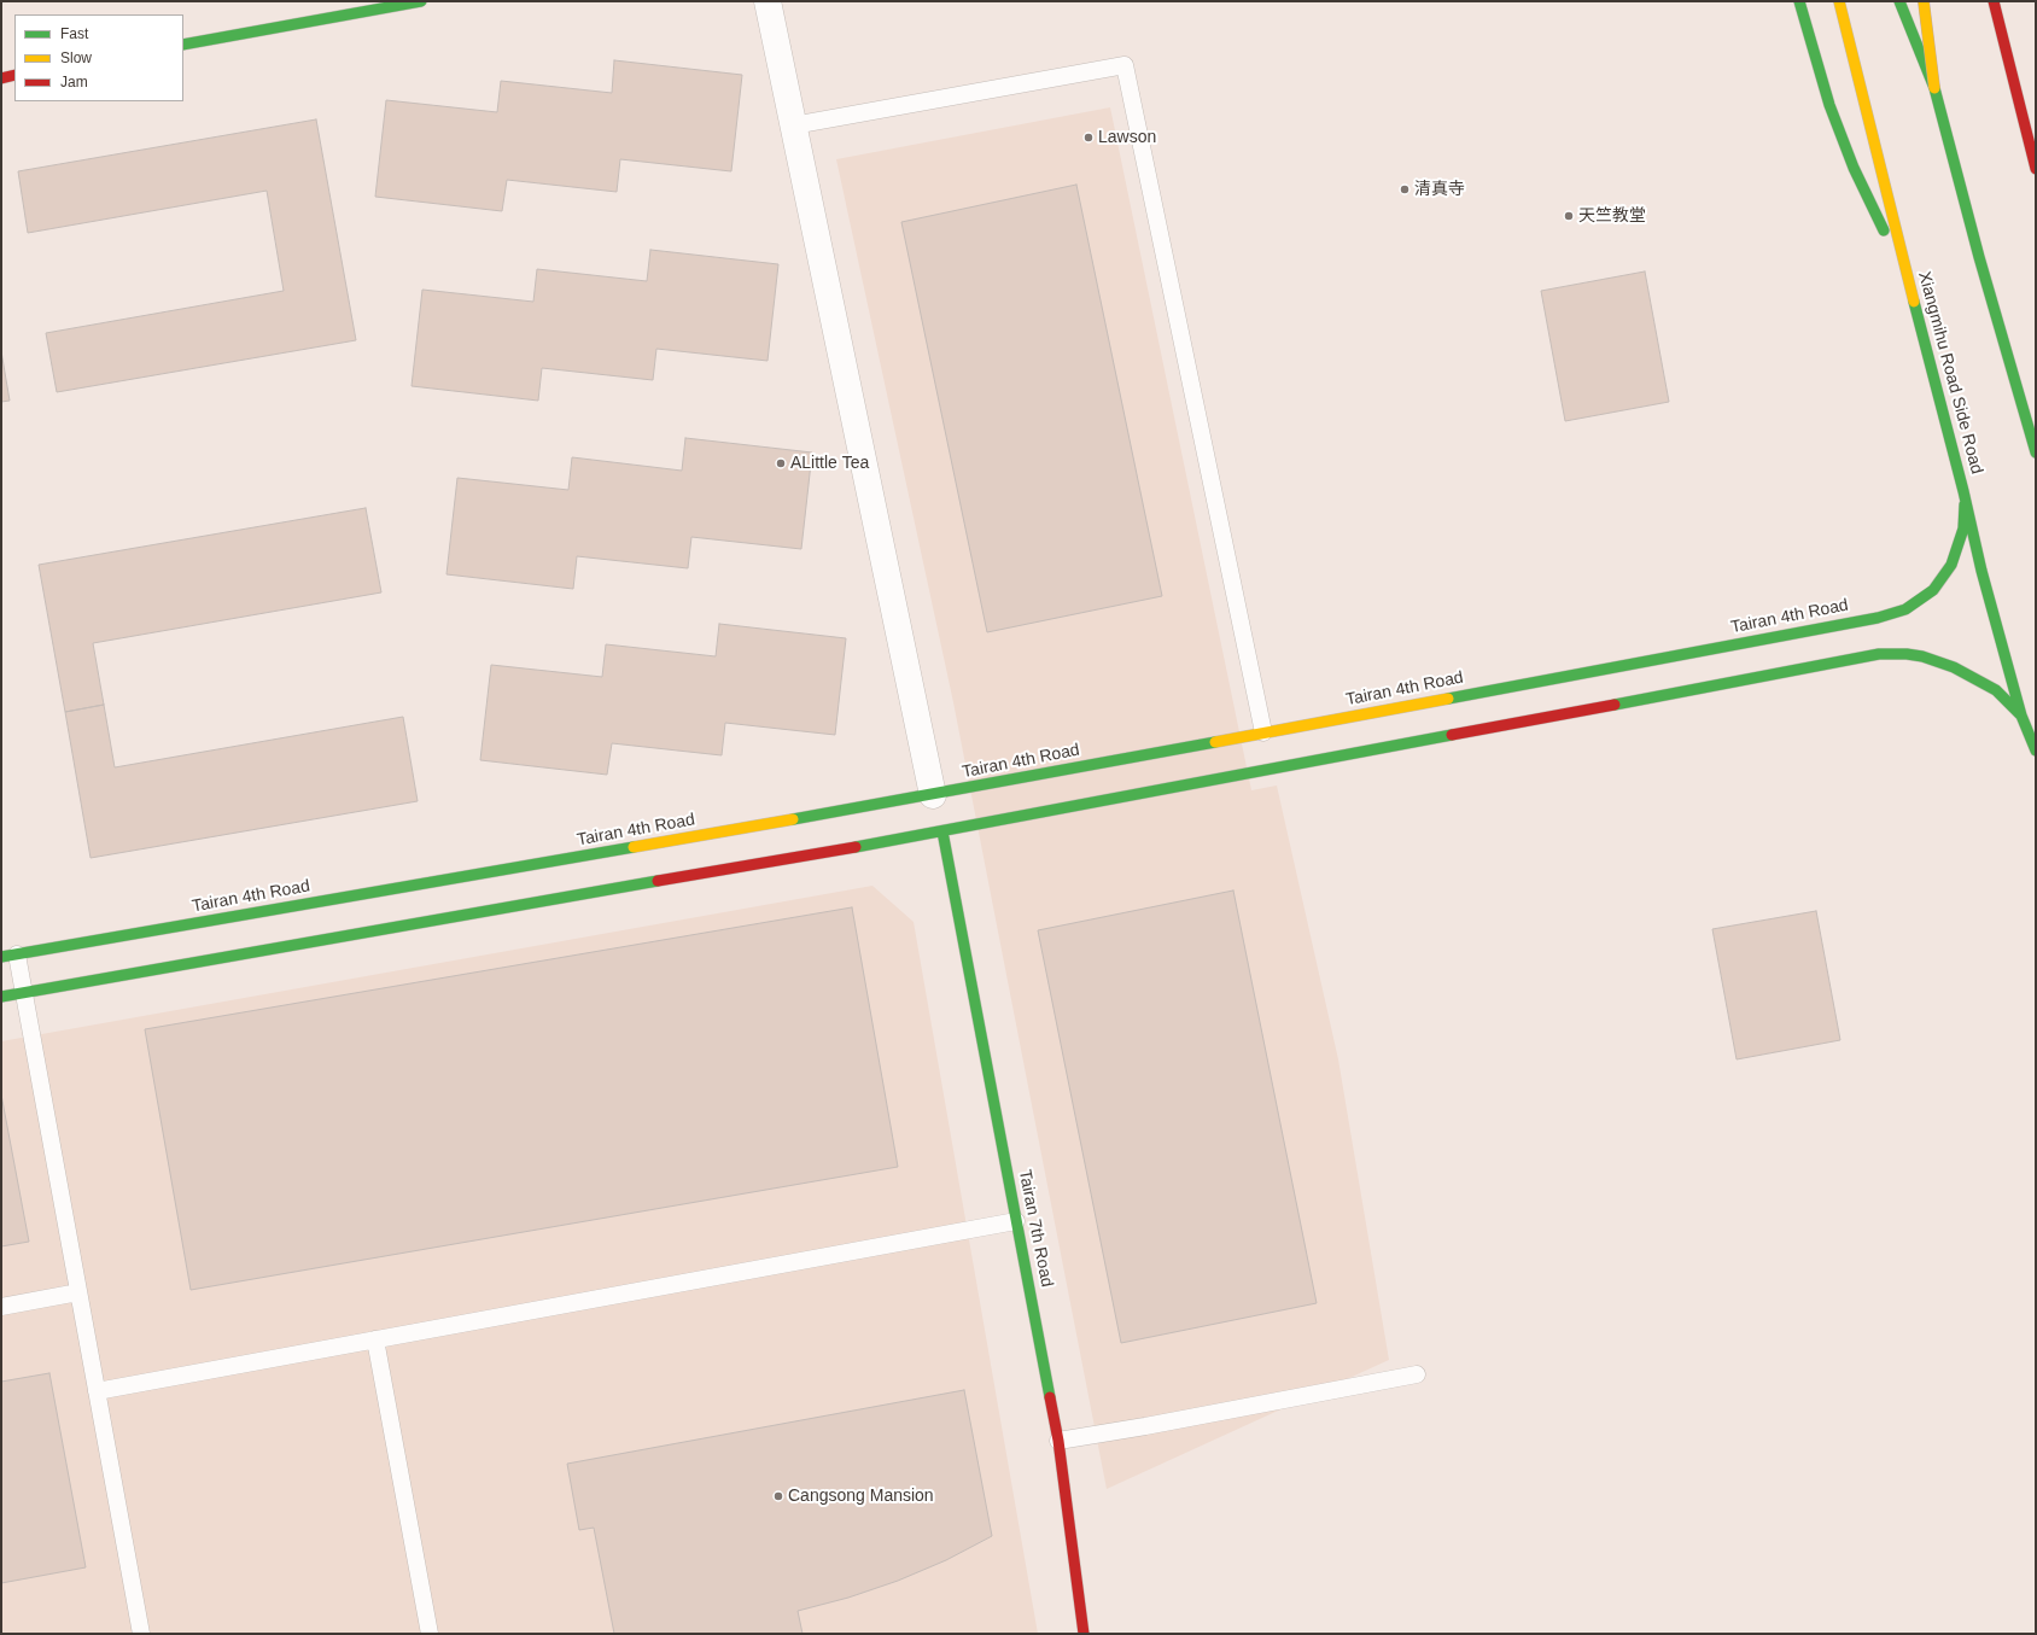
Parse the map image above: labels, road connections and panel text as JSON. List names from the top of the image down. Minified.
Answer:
{"streets":{"main road":["Xiangmihu Road Side Road","Tairan 4th Road","Tairan 7th Road"]},"crossings":[["Xiangmihu Road Side Road","Tairan 4th Road"]],"places":["Lawson","清真寺","天竺教堂","ALittle Tea","Cangsong Mansion"],"legend":["Fast","Slow","Jam"]}
